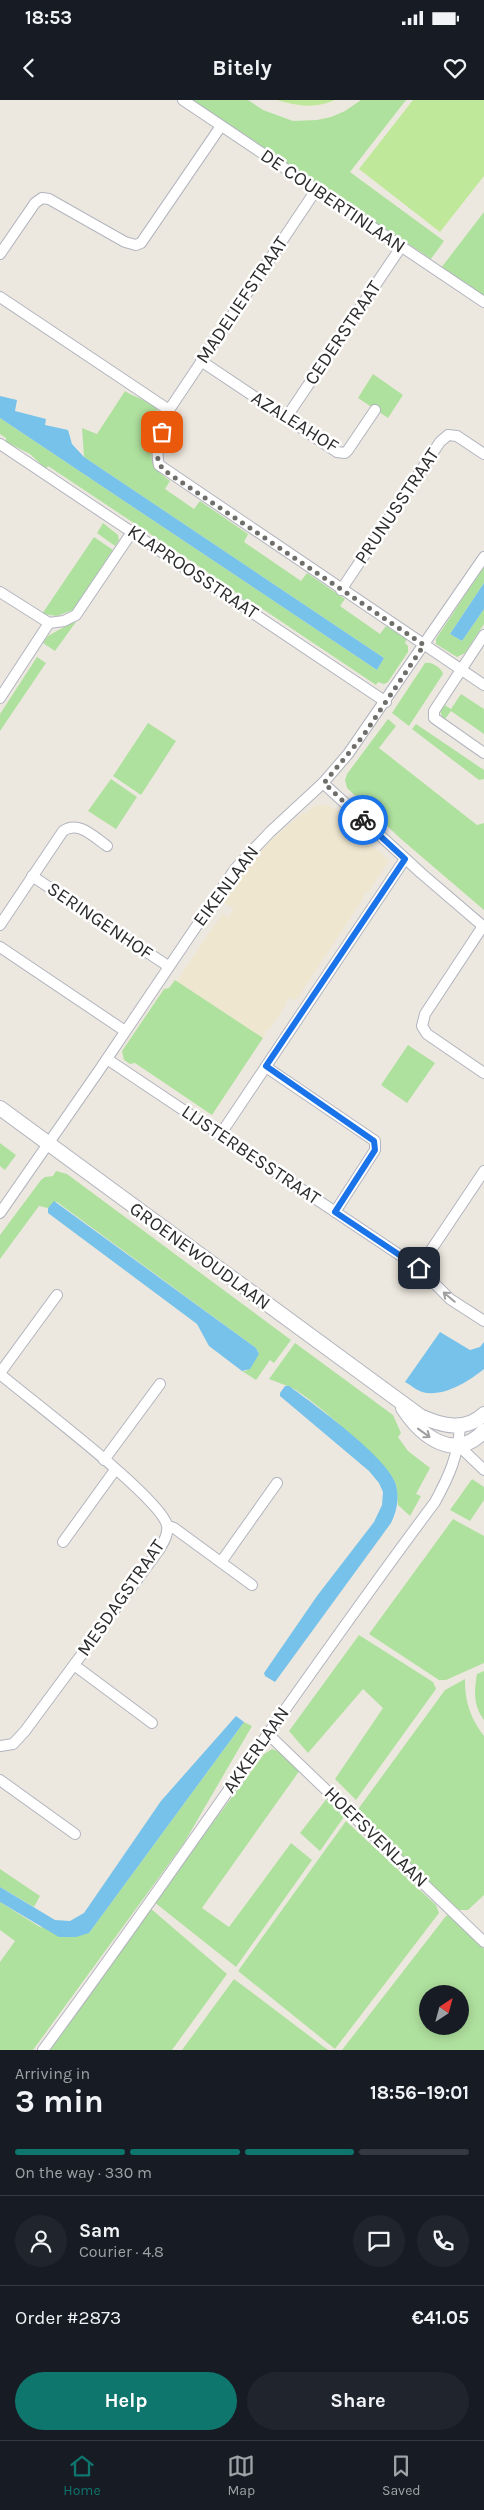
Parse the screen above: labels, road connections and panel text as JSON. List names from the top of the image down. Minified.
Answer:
{"streets":{"street":["DE COUBERTINLAAN","MADELIEFSTRAAT","CEDERSTRAAT","AZALEAHOF","PRUNUSSTRAAT","KLAPROOSSTRAAT","EIKENLAAN","SERINGENHOF","LIJSTERBESSTRAAT","GROENEWOUDLAAN","MESDAGSTRAAT","AKKERLAAN","HOEFSVENLAAN"]},"crossings":[["DE COUBERTINLAAN","MADELIEFSTRAAT"],["DE COUBERTINLAAN","CEDERSTRAAT"],["MADELIEFSTRAAT","AZALEAHOF"],["MADELIEFSTRAAT","PRUNUSSTRAAT"],["CEDERSTRAAT","AZALEAHOF"],["KLAPROOSSTRAAT","EIKENLAAN"],["EIKENLAAN","SERINGENHOF"],["EIKENLAAN","LIJSTERBESSTRAAT"],["EIKENLAAN","GROENEWOUDLAAN"],["GROENEWOUDLAAN","AKKERLAAN"],["AKKERLAAN","HOEFSVENLAAN"]],"north":"top right","page":{"status":"18:53","header":"Bitely","heading":["3 min","Arriving in","18:56–19:01"],"panel":["Sam","Courier · 4.8","Order #2873","€41.05"],"bar":"On the way · 330 m","buttons":["Help","Share"],"tabs":["Home","Map","Saved"]}}
